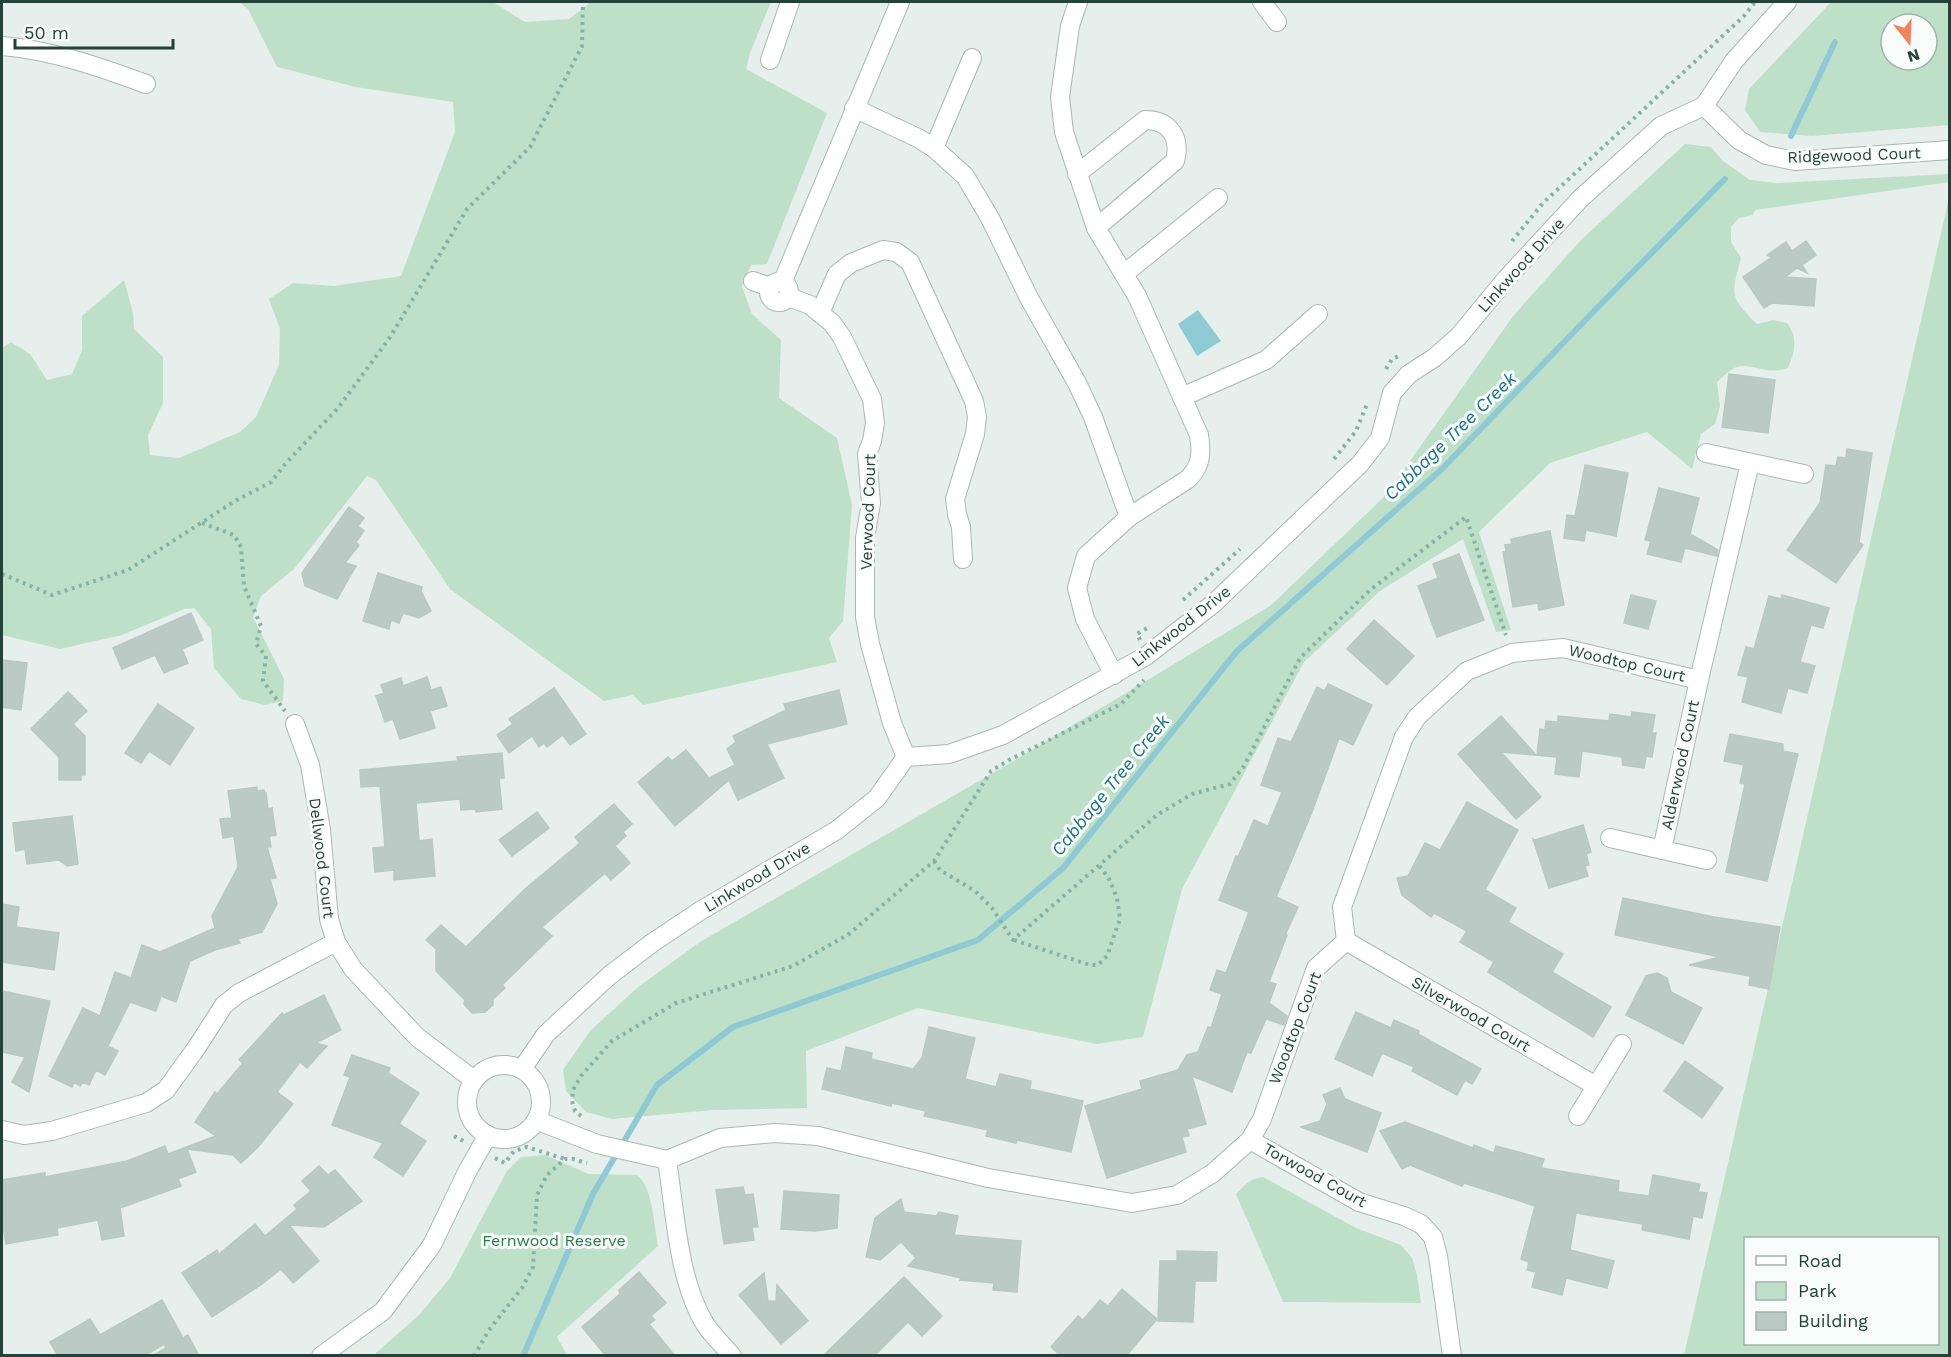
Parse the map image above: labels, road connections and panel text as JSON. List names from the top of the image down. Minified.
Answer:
{"streets":{"street":["Ridgewood Court","Linkwood Drive","Verwood Court","Woodtop Court","Alderwood Court","Dellwood Court","Silverwood Court","Torwood Court"]},"crossings":[["Ridgewood Court","Linkwood Drive"],["Linkwood Drive","Verwood Court"],["Linkwood Drive","Dellwood Court"],["Woodtop Court","Alderwood Court"],["Woodtop Court","Silverwood Court"],["Woodtop Court","Torwood Court"]],"water":["Cabbage Tree Creek"],"parks":["Fernwood Reserve"],"legend":["Road","Park","Building"],"scale_bar":"50 m","north":"bottom"}
